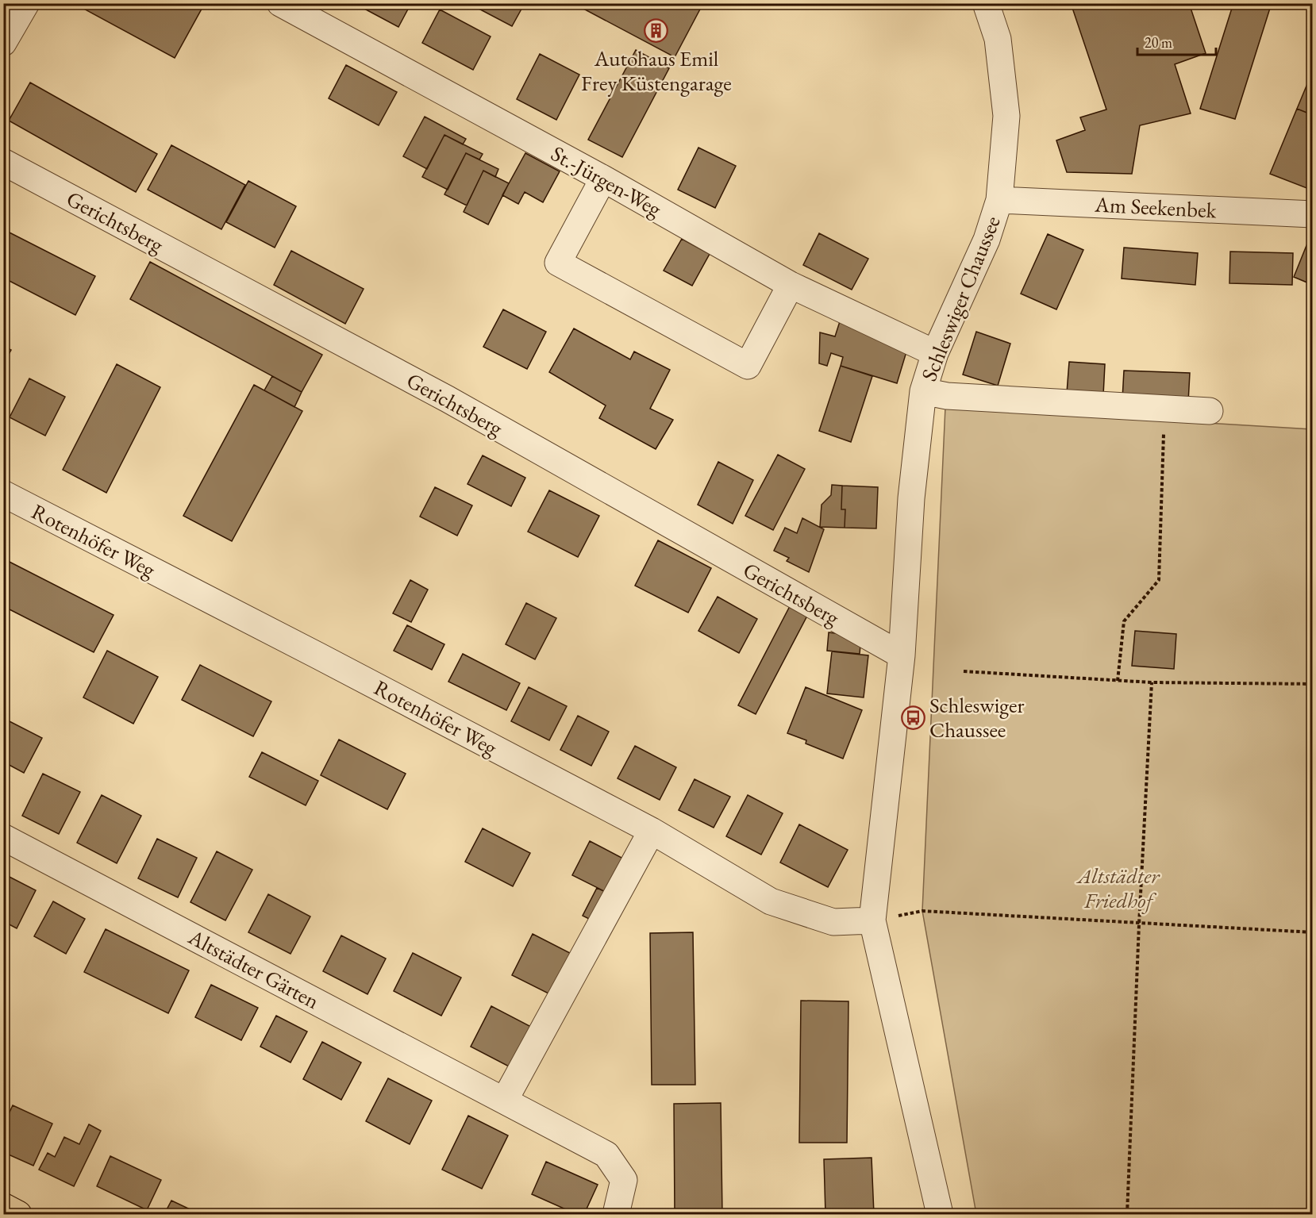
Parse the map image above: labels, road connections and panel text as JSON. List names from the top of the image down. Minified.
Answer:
{"streets":{"street":["St.-Jürgen-Weg","Am Seekenbek","Gerichtsberg","Schleswiger Chaussee","Rotenhöfer Weg","Altstädter Gärten"]},"crossings":[["St.-Jürgen-Weg","Schleswiger Chaussee"],["Am Seekenbek","Schleswiger Chaussee"],["Gerichtsberg","Schleswiger Chaussee"],["Schleswiger Chaussee","Rotenhöfer Weg"]],"parks":["Altstädter Friedhof"],"places":{"building":["Autohaus Emil Frey Küstengarage"],"bus stop":["Schleswiger Chaussee"]},"scale_bar":"20 m"}
